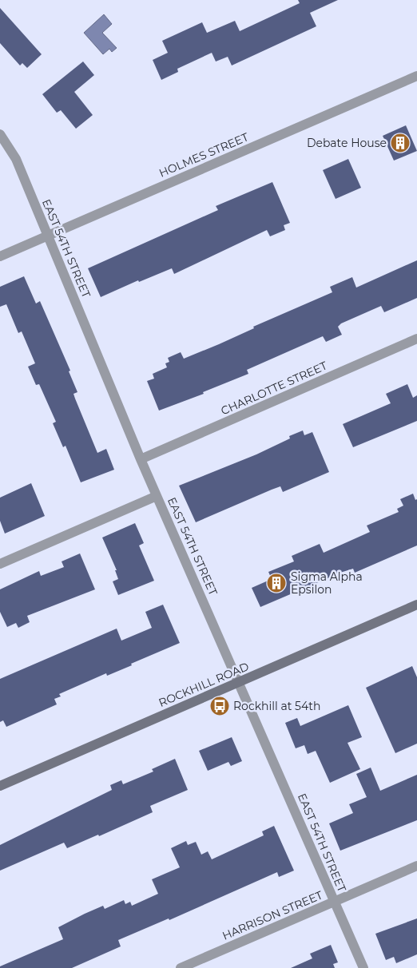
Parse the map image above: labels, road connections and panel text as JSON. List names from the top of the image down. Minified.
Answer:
{"streets":{"main road":["ROCKHILL ROAD"],"street":["HOLMES STREET","EAST 54TH STREET","CHARLOTTE STREET","HARRISON STREET"]},"crossings":[["HOLMES STREET","EAST 54TH STREET"],["EAST 54TH STREET","CHARLOTTE STREET"],["EAST 54TH STREET","ROCKHILL ROAD"],["EAST 54TH STREET","HARRISON STREET"]],"places":{"building":["Debate House","Sigma Alpha Epsilon"],"bus stop":["Rockhill at 54th"]}}
